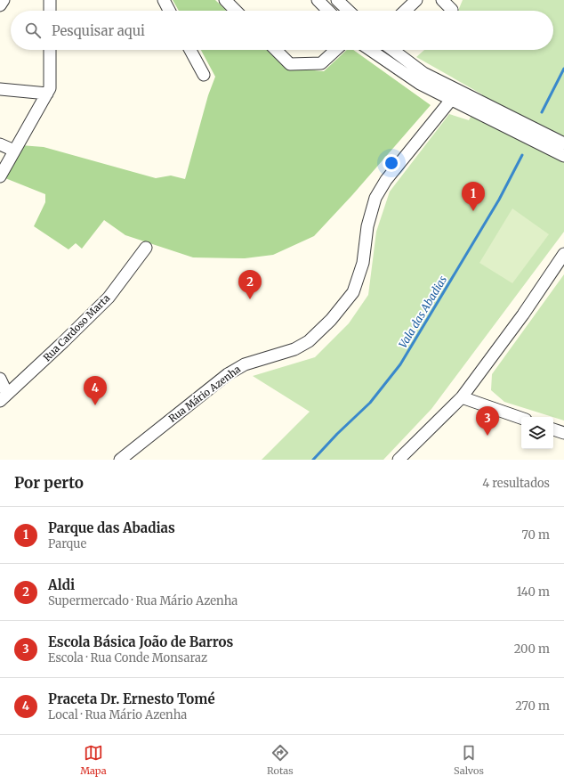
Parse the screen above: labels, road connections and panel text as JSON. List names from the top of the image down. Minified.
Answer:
{"streets":{"street":["Rua Cardoso Marta","Rua Mário Azenha"]},"water":["Vala das Abadias"],"page":{"search":"Pesquisar aqui","pins":["1","2","4","3"],"heading":["Por perto","4 resultados"],"list":[{"mark":"1","name":"Parque das Abadias","note":"Parque","value":"70 m"},{"mark":"2","name":"Aldi","note":"Supermercado · Rua Mário Azenha","value":"140 m"},{"mark":"3","name":"Escola Básica João de Barros","note":"Escola · Rua Conde Monsaraz","value":"200 m"},{"mark":"4","name":"Praceta Dr. Ernesto Tomé","note":"Local · Rua Mário Azenha","value":"270 m"}],"nav":["Mapa","Rotas","Salvos"]}}
